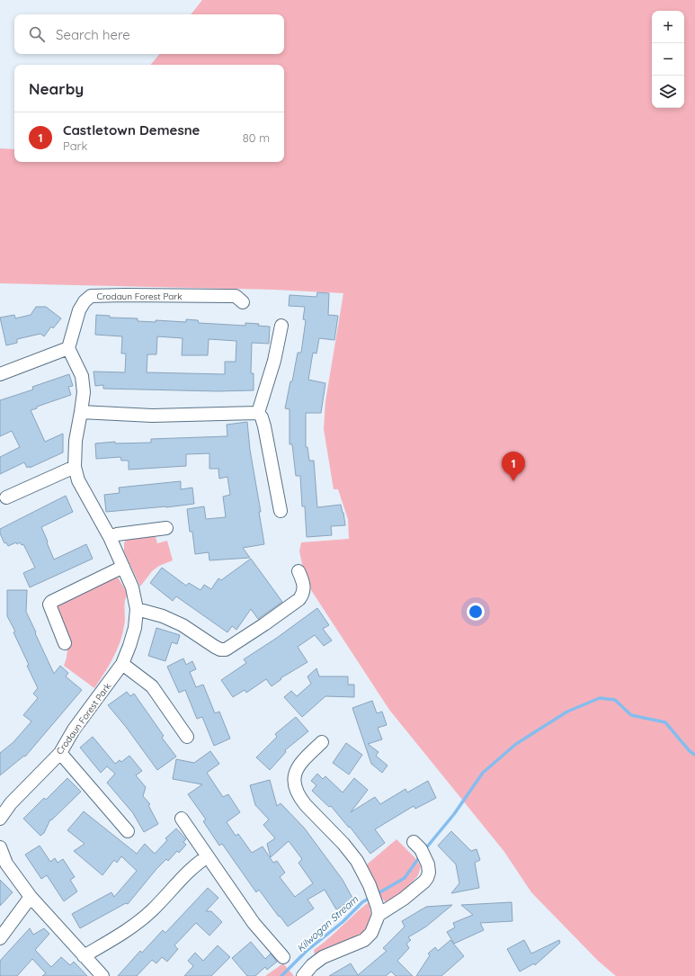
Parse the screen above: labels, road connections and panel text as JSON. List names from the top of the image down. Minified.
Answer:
{"streets":{"street":["Crodaun Forest Park"]},"water":["Kilwogan Stream"],"page":{"map_buttons":["+","−"],"search":"Search here","heading":"Nearby","list":[{"mark":"1","name":"Castletown Demesne","note":"Park","value":"80 m"}],"pins":"1"}}
